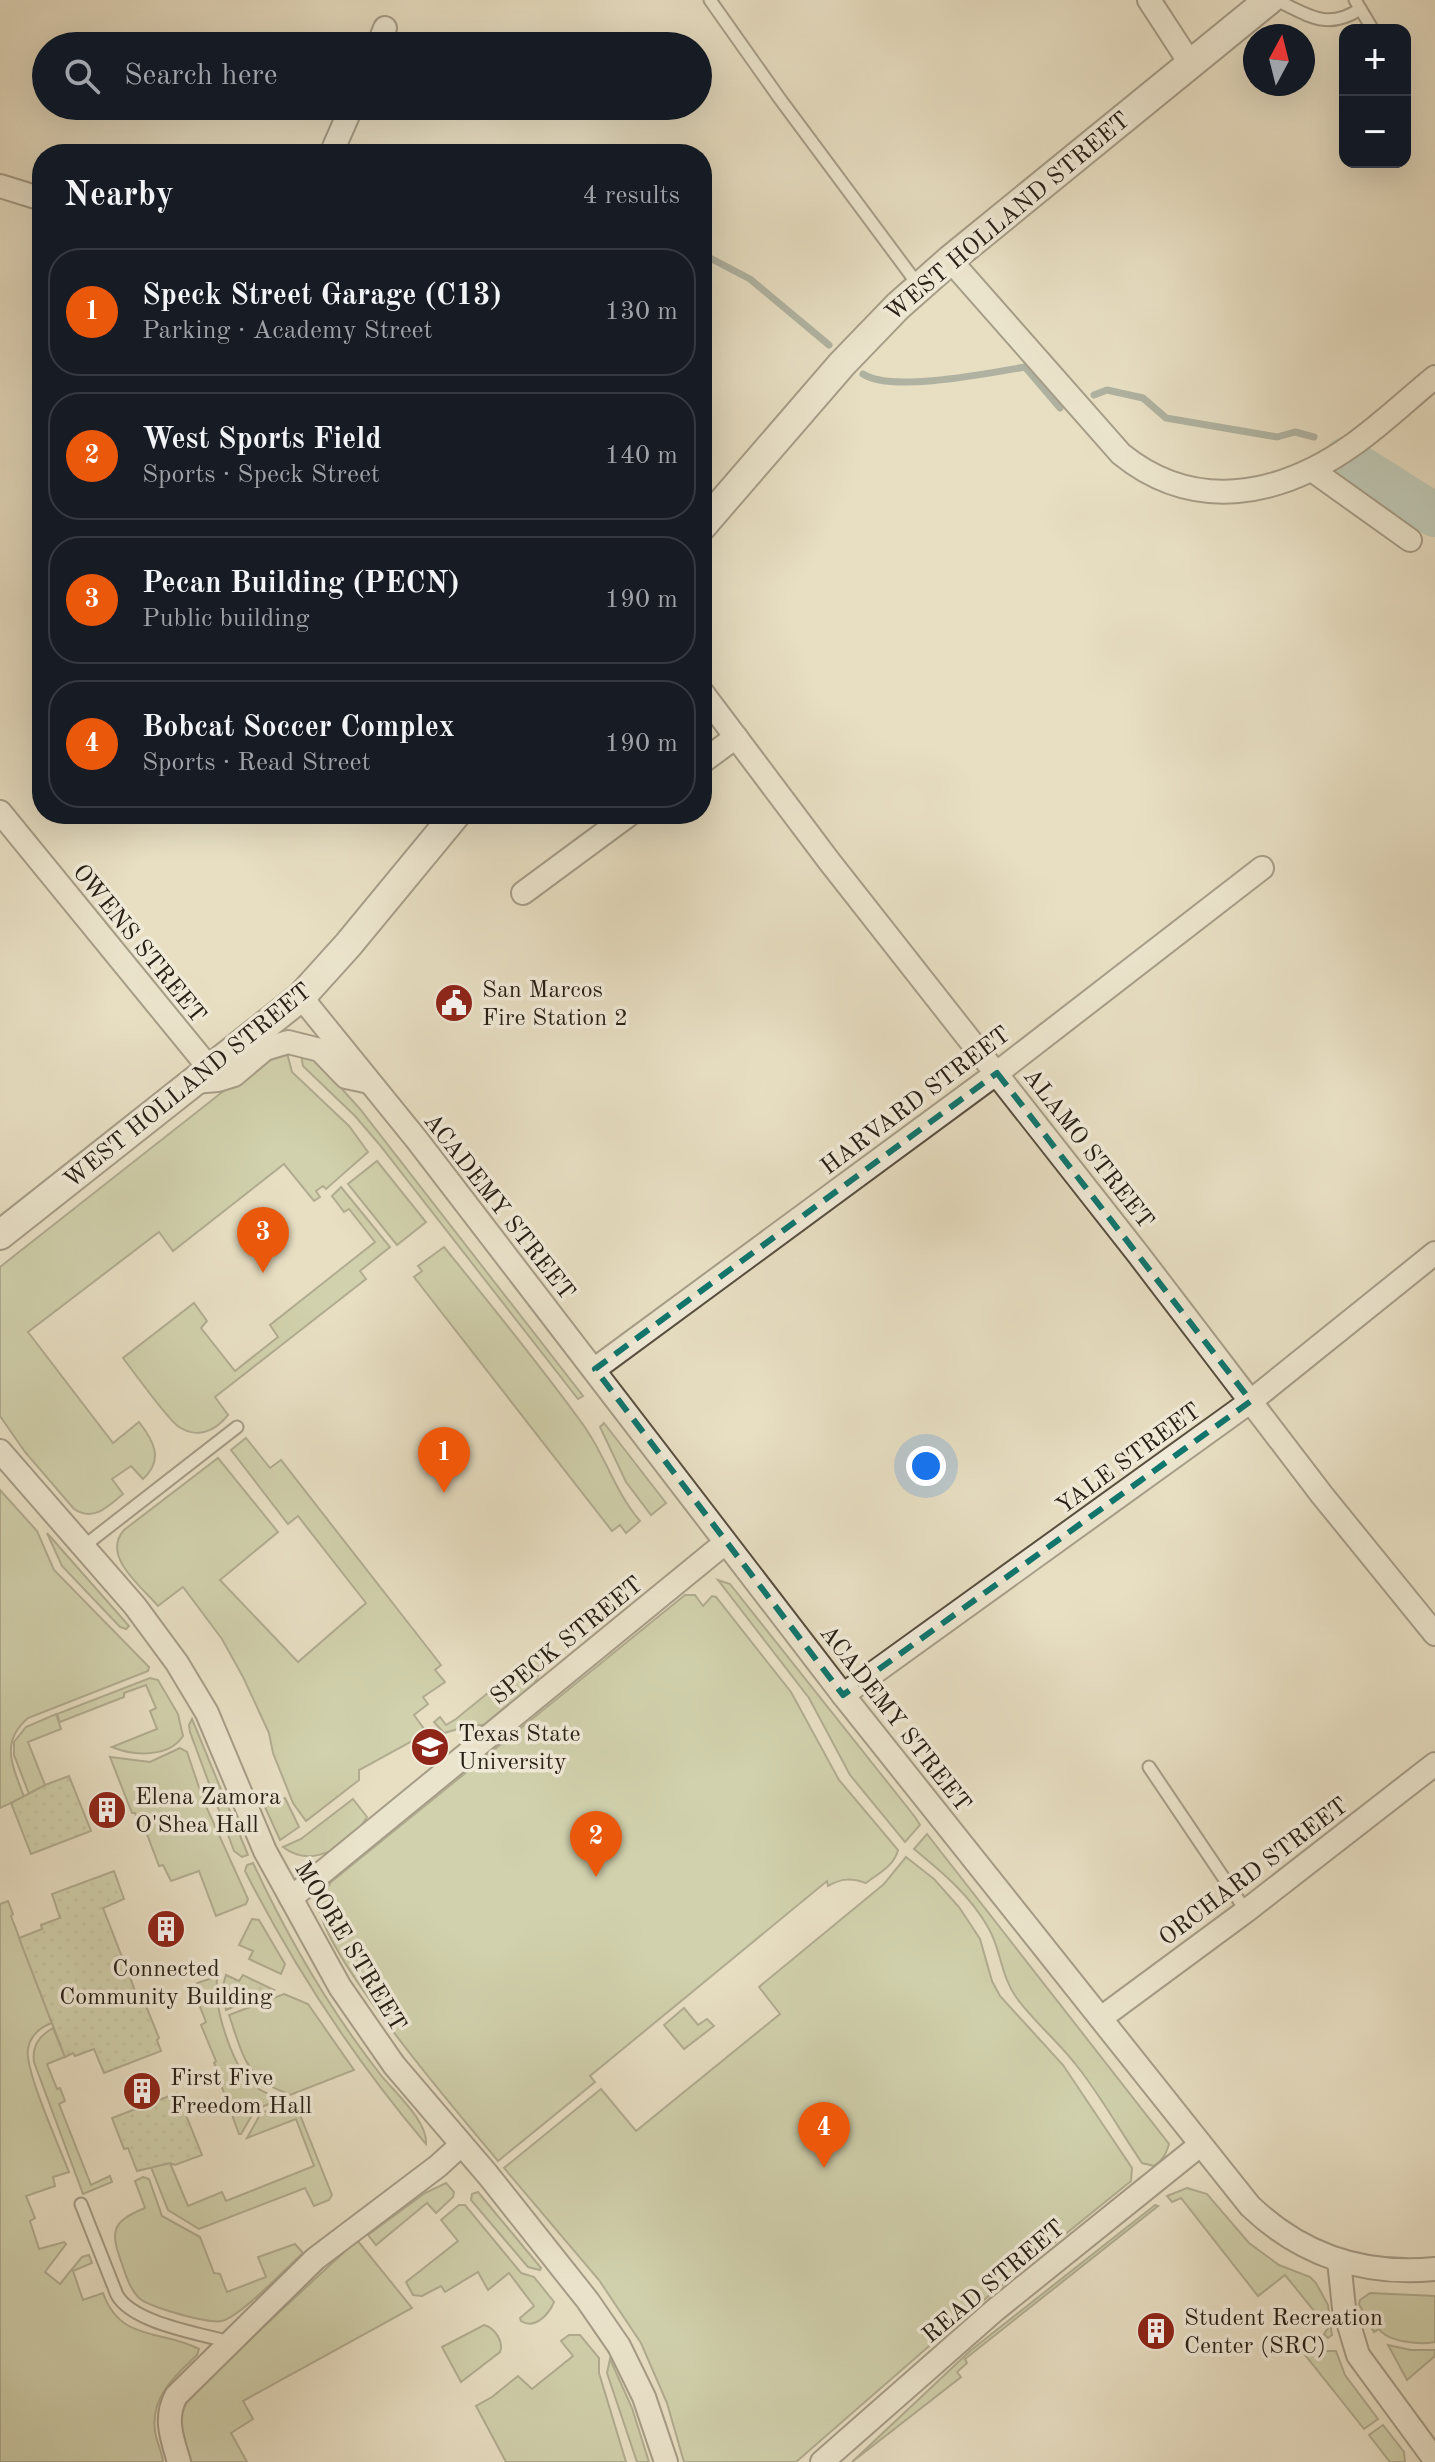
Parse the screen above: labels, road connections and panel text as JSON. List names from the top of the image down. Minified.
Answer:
{"streets":{"street":["WEST HOLLAND STREET","OWENS STREET","HARVARD STREET","ALAMO STREET","ACADEMY STREET","YALE STREET","SPECK STREET","ORCHARD STREET","MOORE STREET","READ STREET"]},"crossings":[["WEST HOLLAND STREET","OWENS STREET"],["WEST HOLLAND STREET","ACADEMY STREET"],["HARVARD STREET","ALAMO STREET"],["HARVARD STREET","ACADEMY STREET"],["ALAMO STREET","YALE STREET"],["ACADEMY STREET","YALE STREET"],["ACADEMY STREET","SPECK STREET"],["ACADEMY STREET","ORCHARD STREET"],["ACADEMY STREET","READ STREET"],["SPECK STREET","MOORE STREET"]],"places":{"public building":["San Marcos Fire Station 2"],"school or university":["Texas State University"],"building":["Elena Zamora O'Shea Hall","Connected Community Building","First Five Freedom Hall","Student Recreation Center (SRC)"]},"north":"top","page":{"map_buttons":["+","−"],"search":"Search here","heading":["Nearby","4 results"],"list":[{"mark":"1","name":"Speck Street Garage (C13)","note":"Parking · Academy Street","value":"130 m"},{"mark":"2","name":"West Sports Field","note":"Sports · Speck Street","value":"140 m"},{"mark":"3","name":"Pecan Building (PECN)","note":"Public building","value":"190 m"},{"mark":"4","name":"Bobcat Soccer Complex","note":"Sports · Read Street","value":"190 m"}],"pins":["3","1","2","4"]}}
